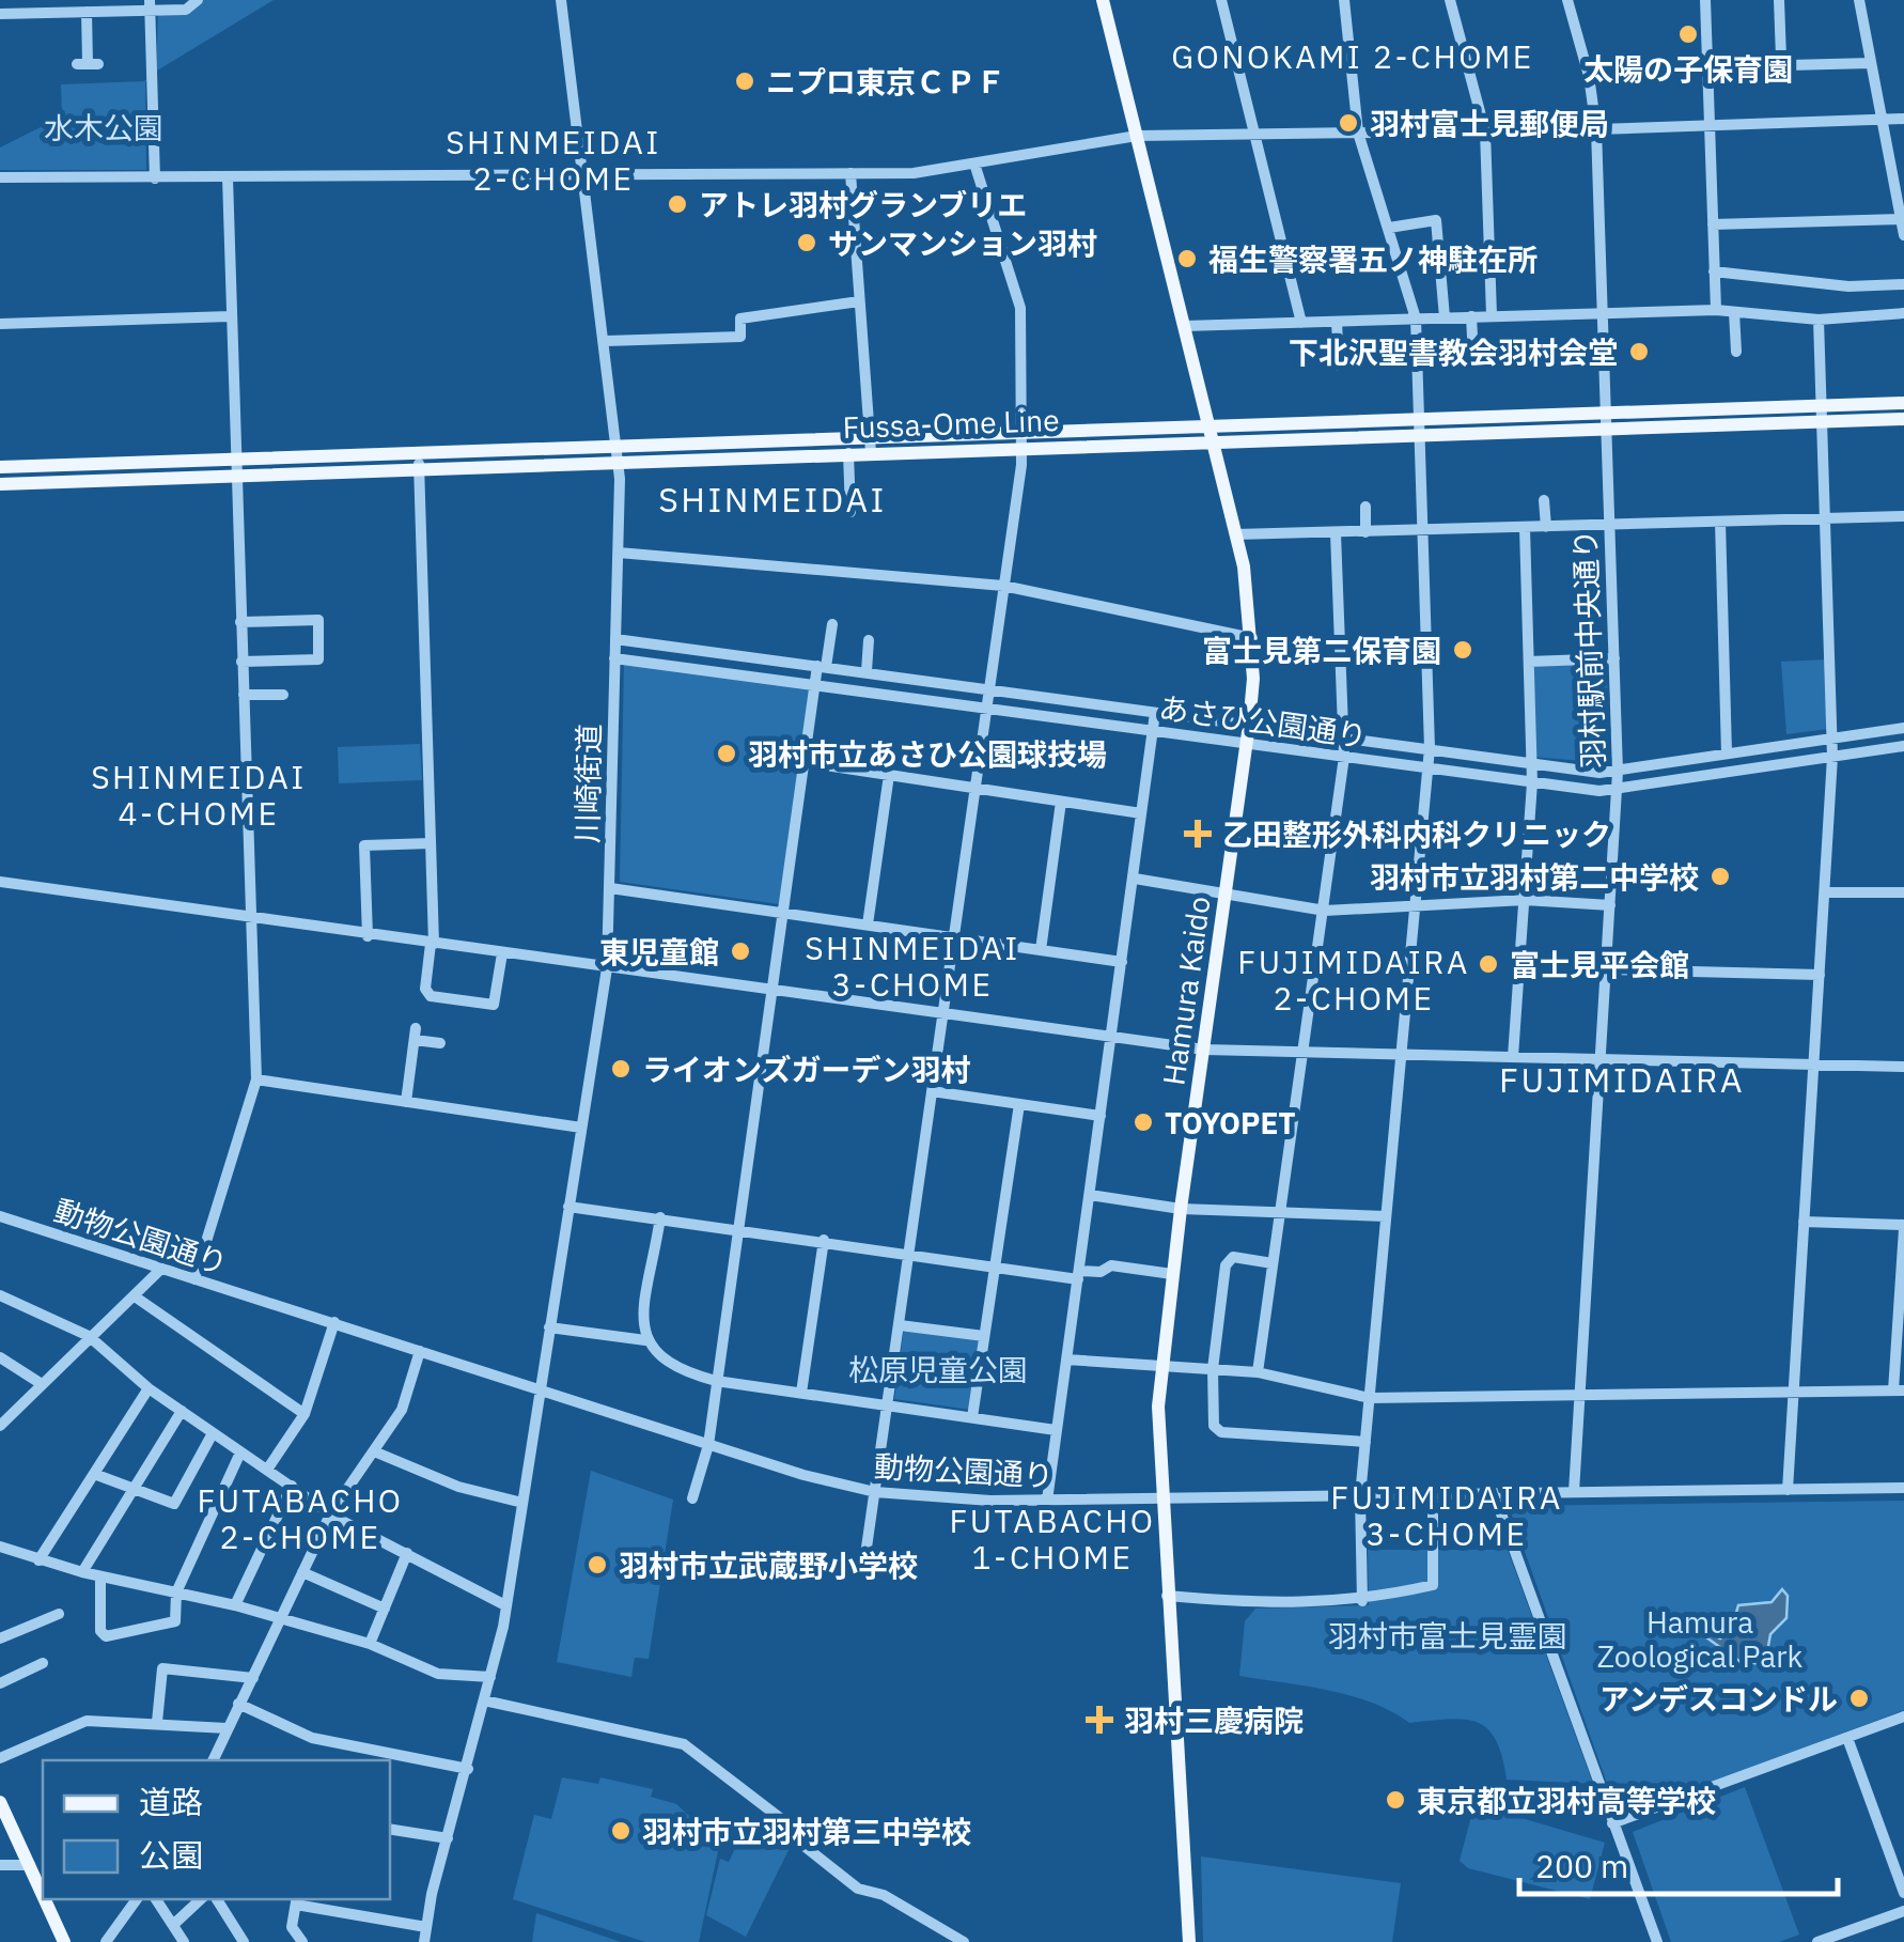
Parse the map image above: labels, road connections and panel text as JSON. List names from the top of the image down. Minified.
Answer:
{"streets":{"main road":["Fussa-Ome Line","Hamura Kaido"],"street":["羽村駅前中央通り","あさひ公園通り","川崎街道","動物公園通り"]},"crossings":[["Fussa-Ome Line","羽村駅前中央通り"],["Fussa-Ome Line","川崎街道"],["Fussa-Ome Line","Hamura Kaido"],["羽村駅前中央通り","あさひ公園通り"],["羽村駅前中央通り","動物公園通り"],["あさひ公園通り","川崎街道"],["あさひ公園通り","Hamura Kaido"],["川崎街道","動物公園通り"],["Hamura Kaido","動物公園通り"]],"districts":["GONOKAMI 2-CHOME","SHINMEIDAI 2-CHOME","SHINMEIDAI","SHINMEIDAI 4-CHOME","SHINMEIDAI 3-CHOME","FUJIMIDAIRA 2-CHOME","FUJIMIDAIRA","FUJIMIDAIRA 3-CHOME","FUTABACHO 2-CHOME","FUTABACHO 1-CHOME"],"parks":["水木公園","松原児童公園","Hamura Zoological Park","羽村市富士見霊園"],"places":{"other":["太陽の子保育園","ニプロ東京ＣＰＦ","羽村富士見郵便局","アトレ羽村グランブリエ","サンマンション羽村","福生警察署五ノ神駐在所","下北沢聖書教会羽村会堂","富士見第二保育園","羽村市立あさひ公園球技場","羽村市立羽村第二中学校","東児童館","富士見平会館","ライオンズガーデン羽村","TOYOPET","羽村市立武蔵野小学校","アンデスコンドル","東京都立羽村高等学校","羽村市立羽村第三中学校"],"health":["乙田整形外科内科クリニック","羽村三慶病院"]},"legend":["道路","公園"],"scale_bar":"200 m"}
